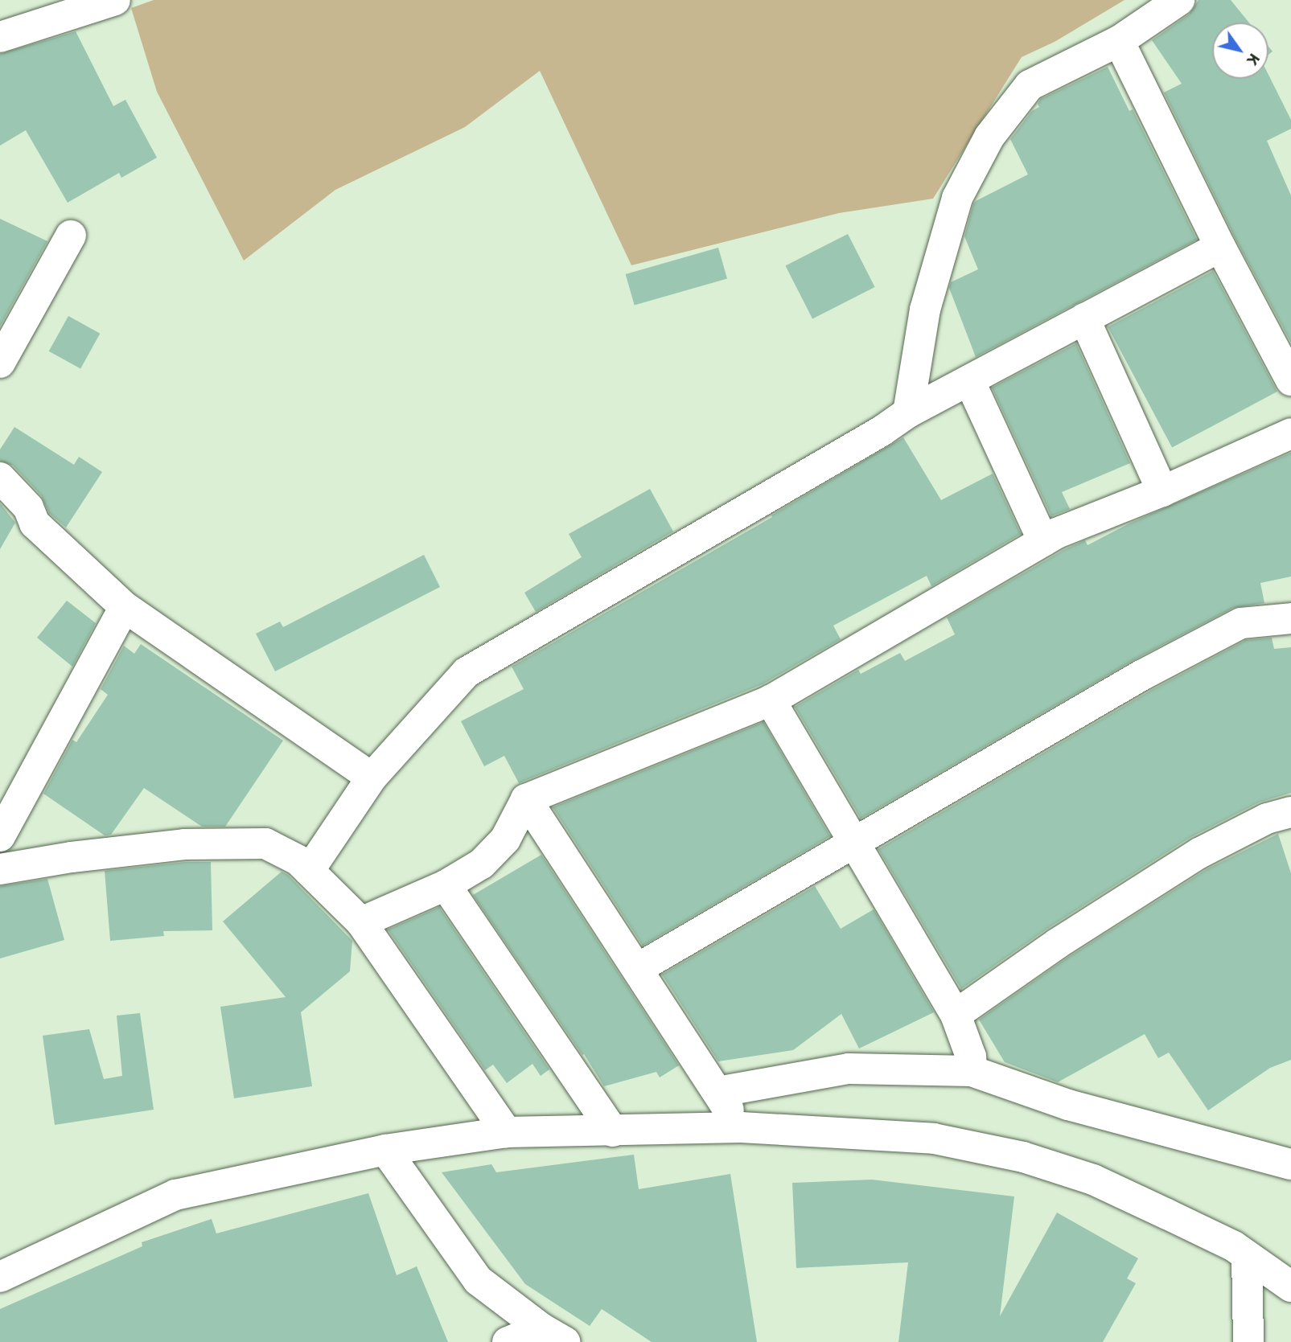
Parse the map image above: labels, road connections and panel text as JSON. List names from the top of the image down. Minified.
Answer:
{"north":"bottom right"}
